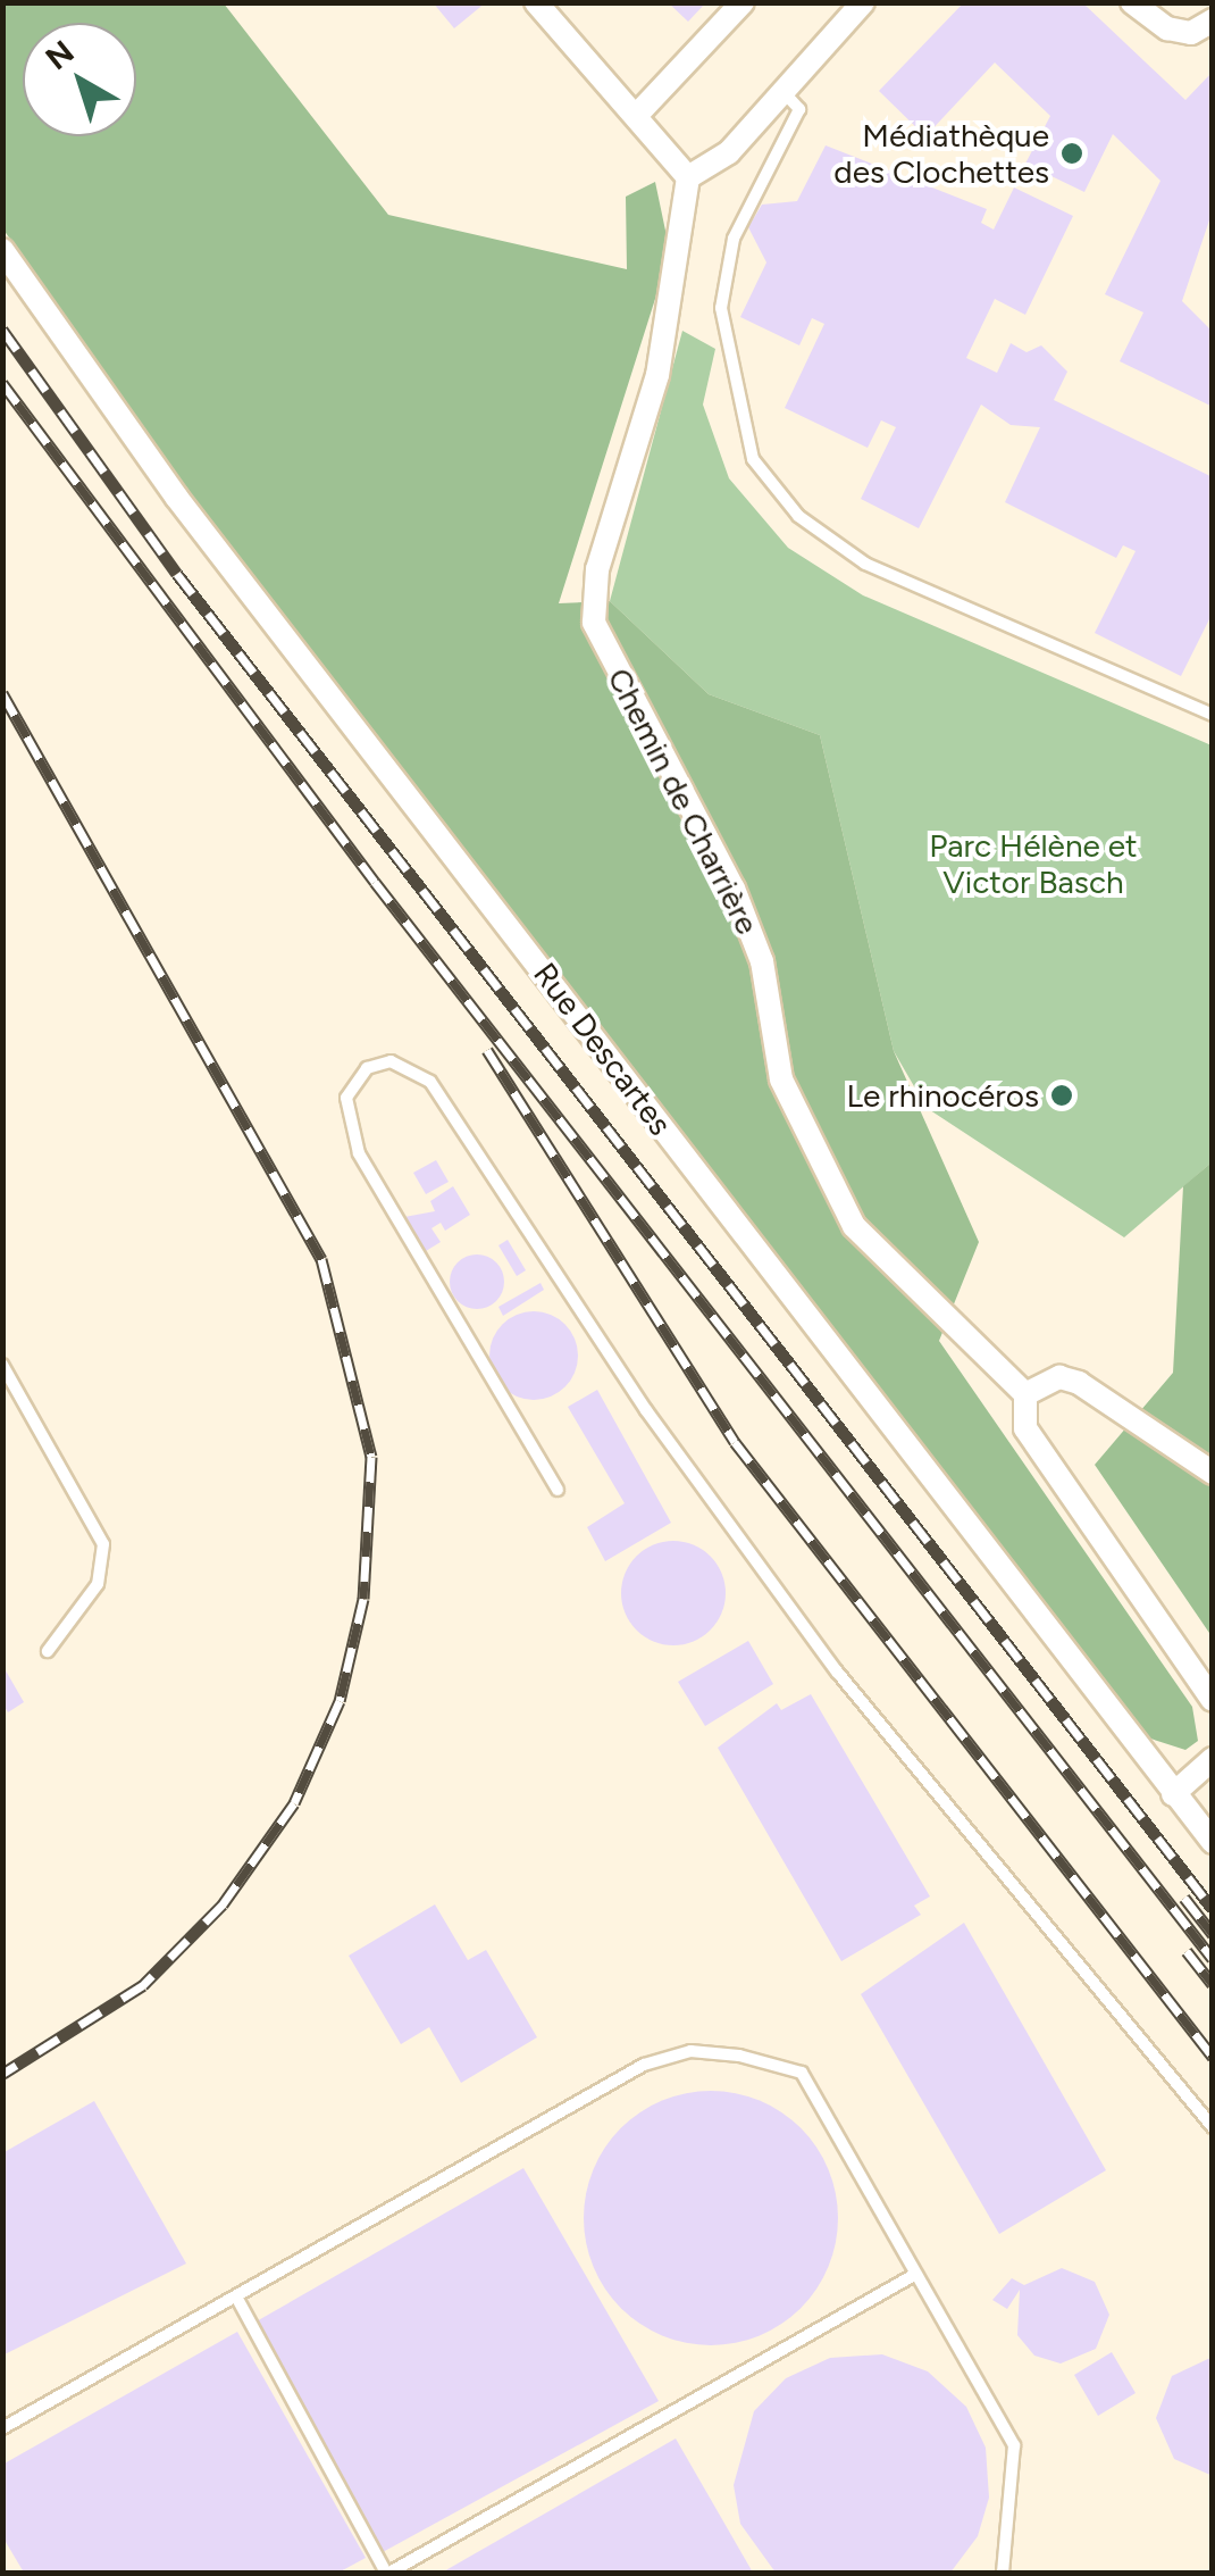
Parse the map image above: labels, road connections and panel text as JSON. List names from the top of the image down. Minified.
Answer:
{"streets":{"street":["Chemin de Charrière","Rue Descartes"]},"parks":["Parc Hélène et Victor Basch"],"places":["Médiathèque des Clochettes","Le rhinocéros"],"north":"top left"}
